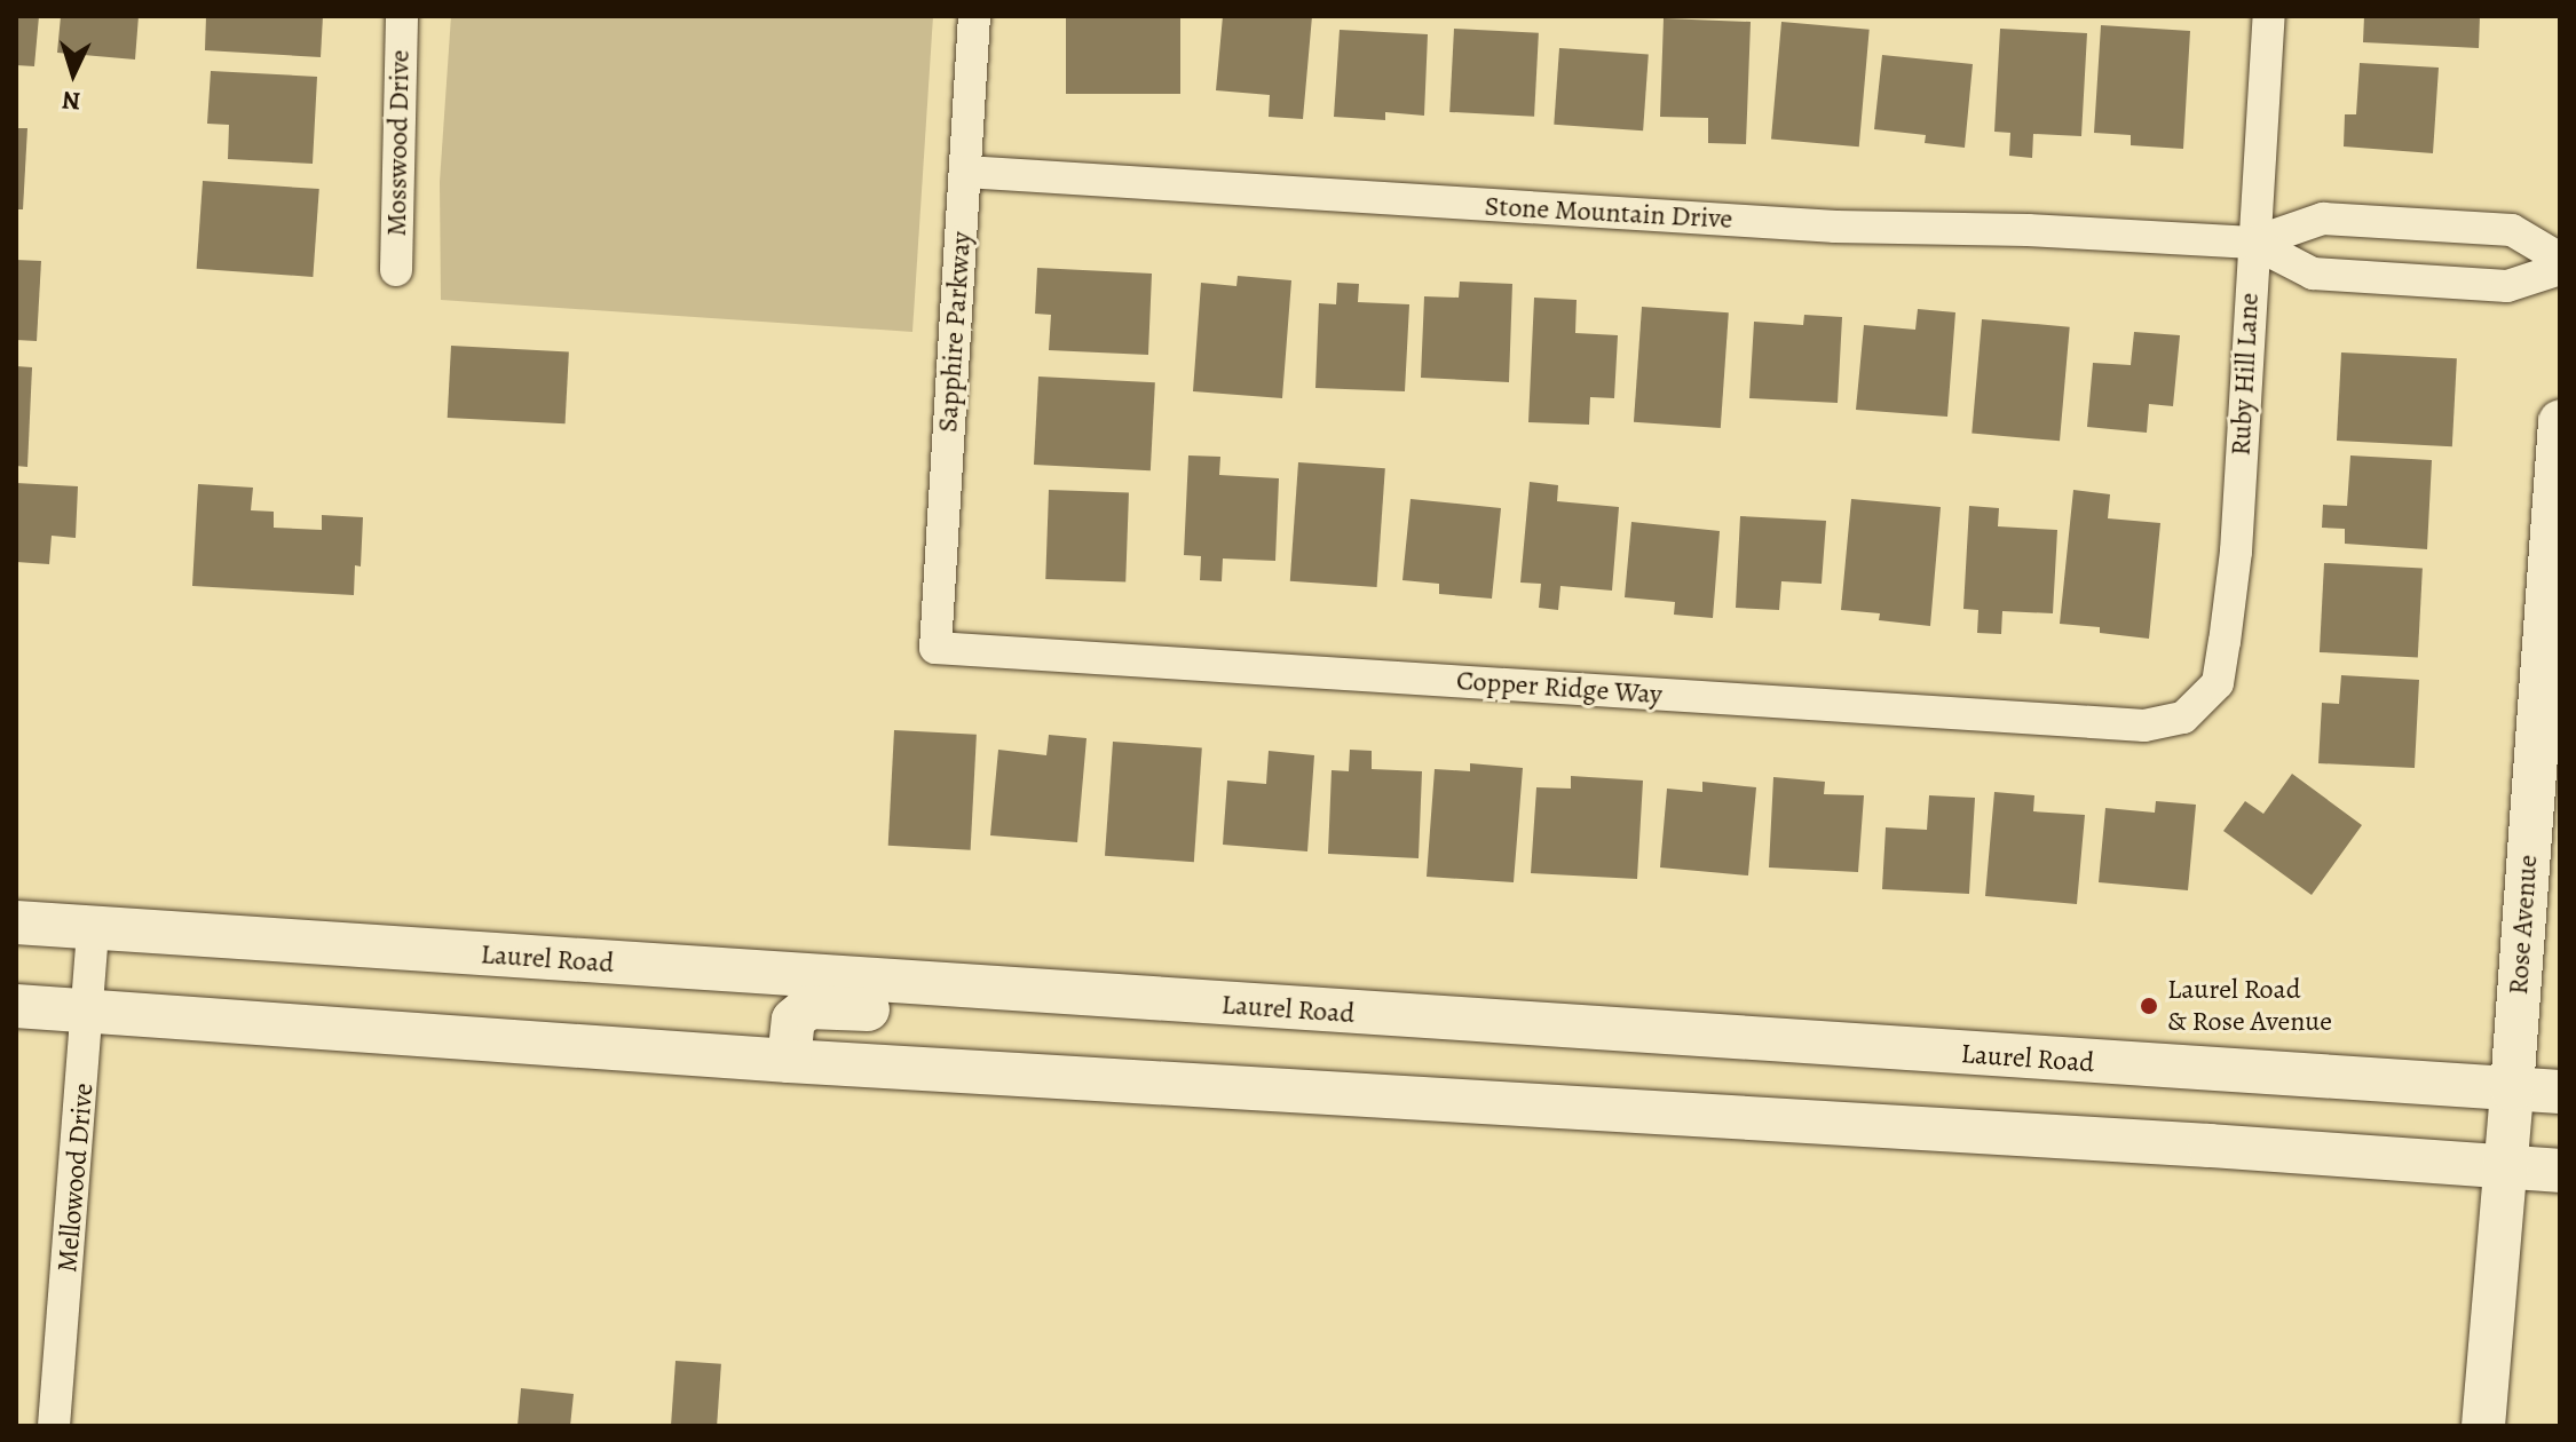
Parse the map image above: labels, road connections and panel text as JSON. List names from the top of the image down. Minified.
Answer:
{"streets":{"main road":["Rose Avenue","Laurel Road"],"street":["Mosswood Drive","Stone Mountain Drive","Sapphire Parkway","Ruby Hill Lane","Copper Ridge Way","Mellowood Drive"]},"crossings":[["Stone Mountain Drive","Sapphire Parkway"],["Stone Mountain Drive","Ruby Hill Lane"],["Sapphire Parkway","Copper Ridge Way"],["Ruby Hill Lane","Copper Ridge Way"],["Rose Avenue","Laurel Road"],["Laurel Road","Mellowood Drive"]],"places":["Laurel Road & Rose Avenue"],"north":"bottom"}
